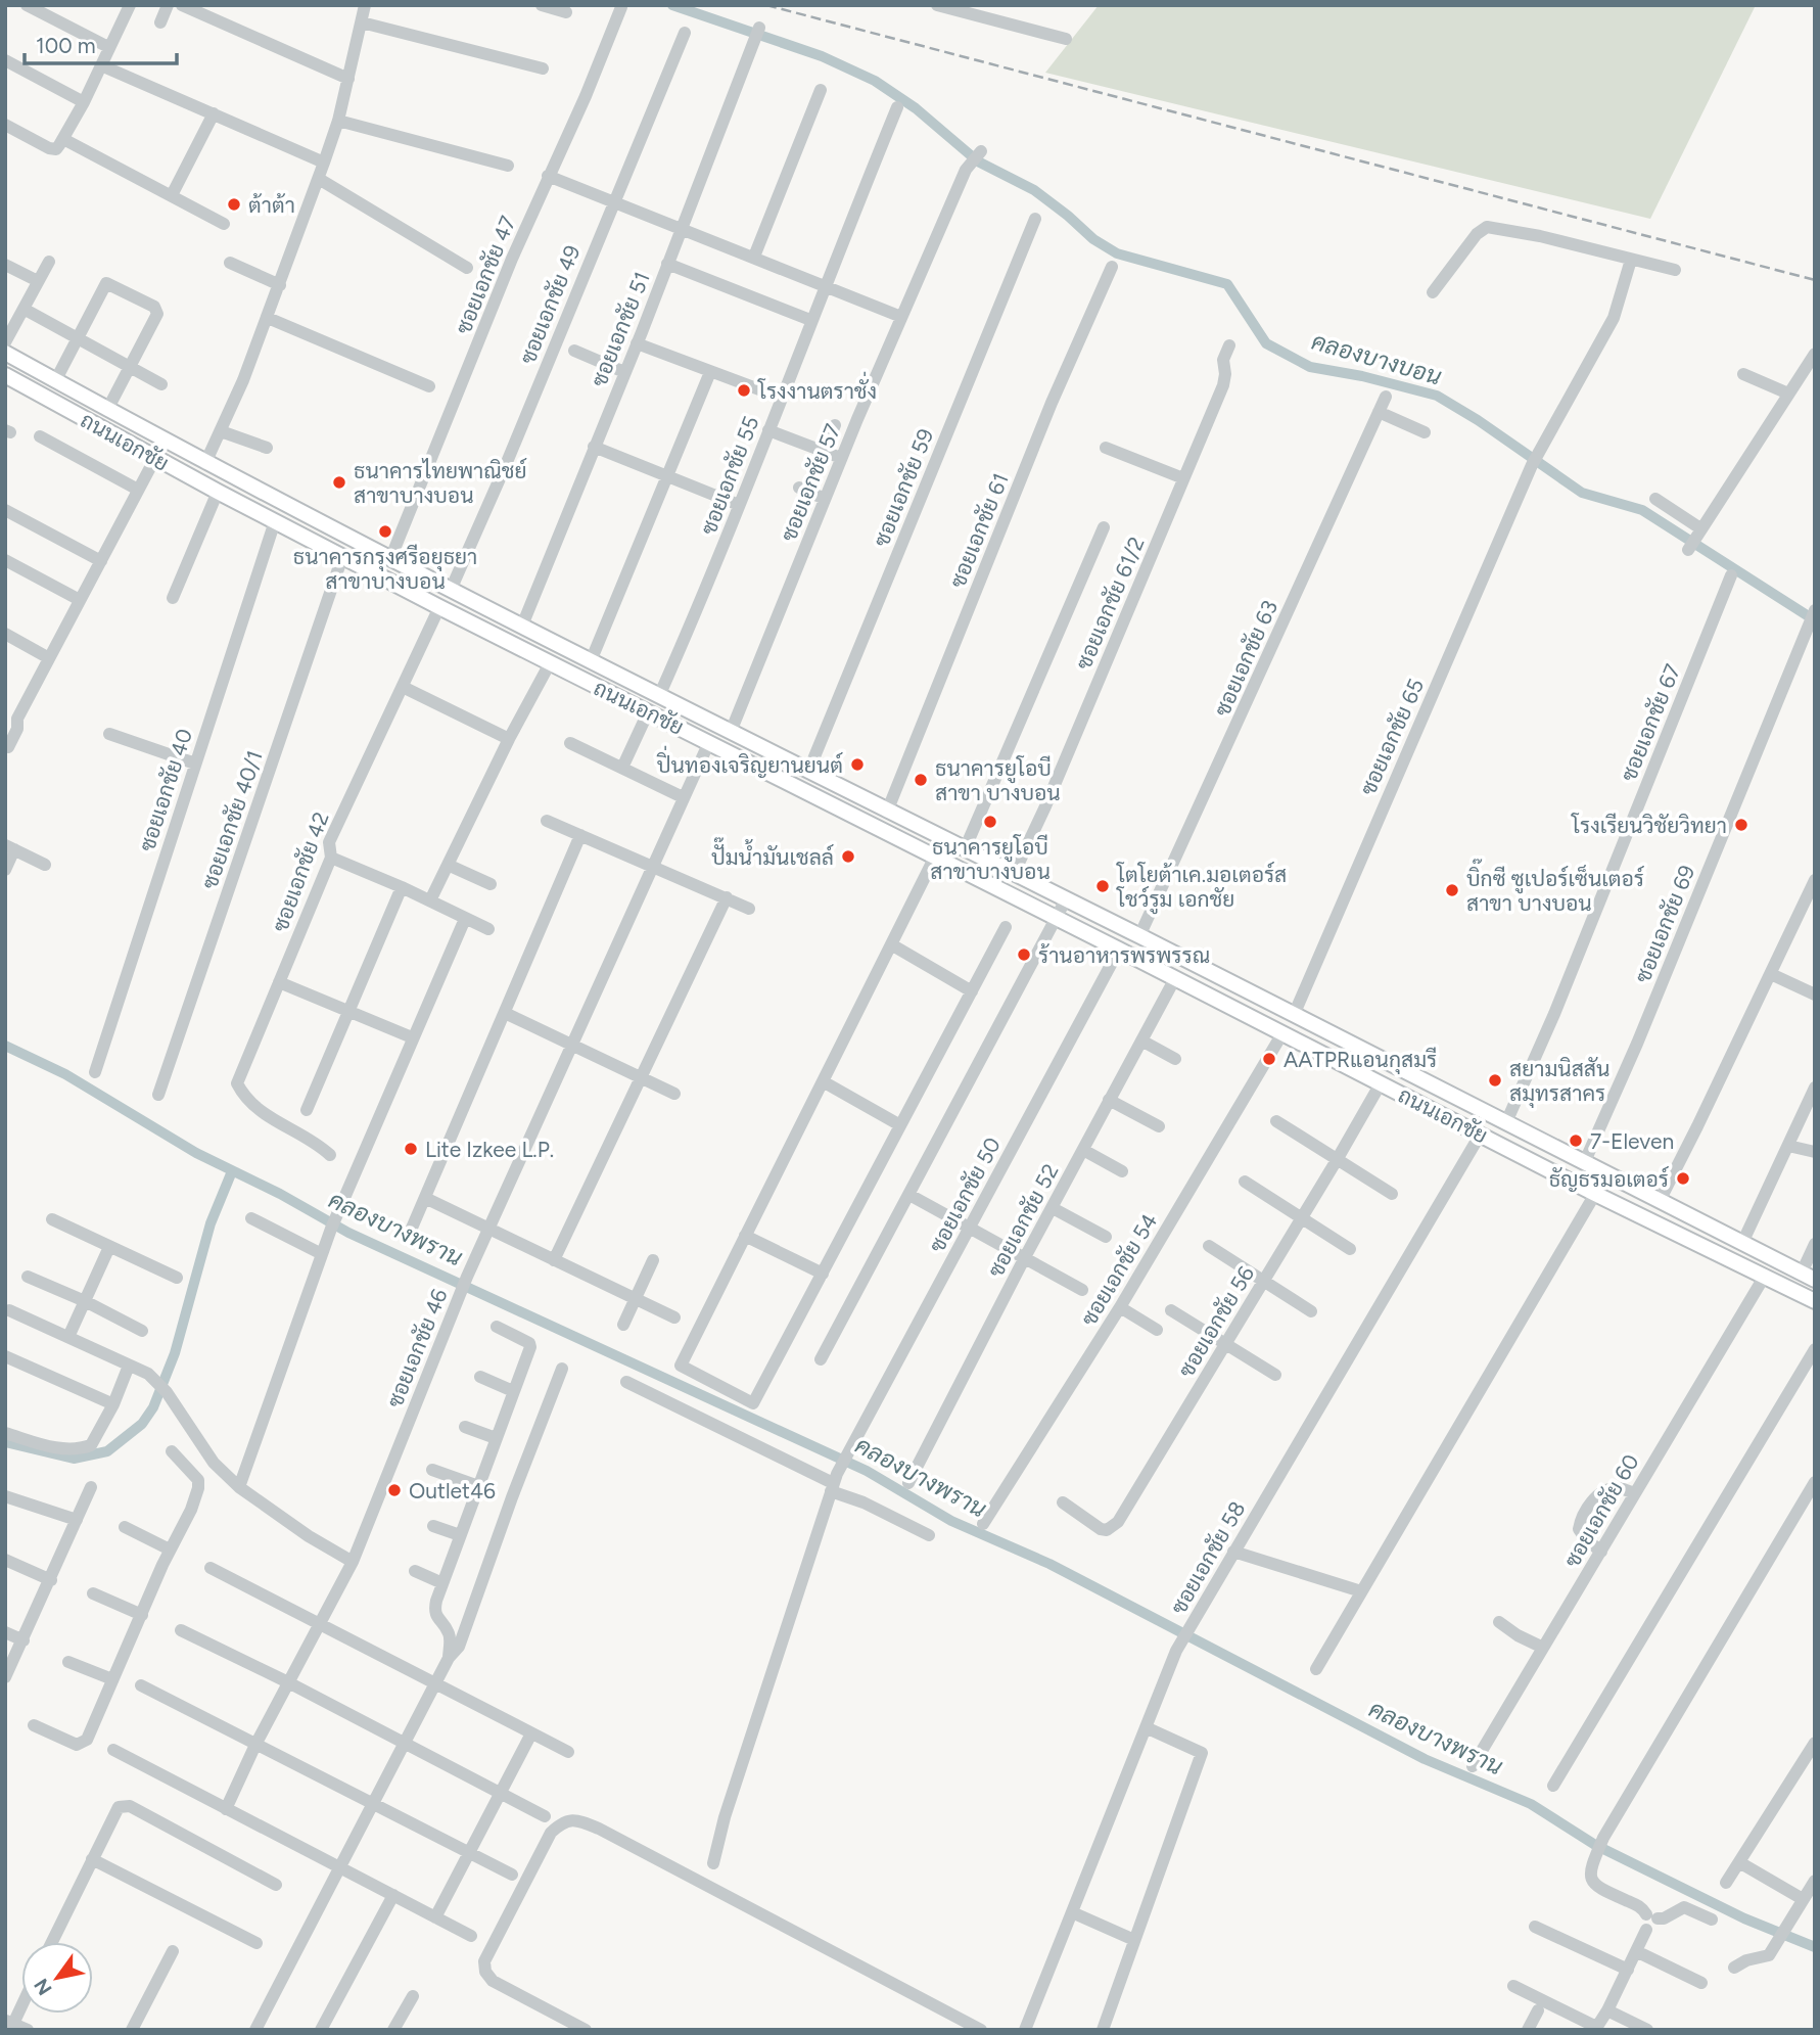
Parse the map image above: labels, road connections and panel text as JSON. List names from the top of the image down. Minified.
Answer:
{"streets":{"main road":["ถนนเอกชัย"],"street":["ซอยเอกชัย 47","ซอยเอกชัย 49","ซอยเอกชัย 51","ซอยเอกชัย 55","ซอยเอกชัย 57","ซอยเอกชัย 59","ซอยเอกชัย 61","ซอยเอกชัย 61/2","ซอยเอกชัย 63","ซอยเอกชัย 67","ซอยเอกชัย 65","ซอยเอกชัย 40","ซอยเอกชัย 40/1","ซอยเอกชัย 42","ซอยเอกชัย 69","ซอยเอกชัย 50","ซอยเอกชัย 52","ซอยเอกชัย 54","ซอยเอกชัย 56","ซอยเอกชัย 46","ซอยเอกชัย 60","ซอยเอกชัย 58"]},"crossings":[["ซอยเอกชัย 47","ถนนเอกชัย"],["ซอยเอกชัย 49","ถนนเอกชัย"],["ซอยเอกชัย 51","ถนนเอกชัย"],["ถนนเอกชัย","ซอยเอกชัย 55"],["ถนนเอกชัย","ซอยเอกชัย 57"],["ถนนเอกชัย","ซอยเอกชัย 59"],["ถนนเอกชัย","ซอยเอกชัย 61"],["ถนนเอกชัย","ซอยเอกชัย 61/2"],["ถนนเอกชัย","ซอยเอกชัย 63"],["ถนนเอกชัย","ซอยเอกชัย 67"],["ถนนเอกชัย","ซอยเอกชัย 65"],["ถนนเอกชัย","ซอยเอกชัย 40"],["ถนนเอกชัย","ซอยเอกชัย 40/1"],["ถนนเอกชัย","ซอยเอกชัย 42"],["ถนนเอกชัย","ซอยเอกชัย 69"],["ถนนเอกชัย","ซอยเอกชัย 50"],["ถนนเอกชัย","ซอยเอกชัย 52"],["ถนนเอกชัย","ซอยเอกชัย 54"],["ถนนเอกชัย","ซอยเอกชัย 56"],["ถนนเอกชัย","ซอยเอกชัย 46"],["ถนนเอกชัย","ซอยเอกชัย 60"],["ถนนเอกชัย","ซอยเอกชัย 58"]],"water":["คลองบางบอน","คลองบางพราน"],"places":["ต้าต้า","โรงงานตราชั่ง","ธนาคารไทยพาณิชย์ สาขาบางบอน","ธนาคารกรุงศรีอยุธยา สาขาบางบอน","ปิ่นทองเจริญยานยนต์","ธนาคารยูโอบี สาขา บางบอน","ธนาคารยูโอบี สาขาบางบอน","โรงเรียนวิชัยวิทยา","ปั๊มน้ำมันเชลล์","โตโยต้าเค.มอเตอร์ส โชว์รูม เอกชัย","บิ๊กซี ซูเปอร์เซ็นเตอร์ สาขา บางบอน","ร้านอาหารพรพรรณ","AATPRแอนกุสมรี","สยามนิสสัน สมุทรสาคร","7-Eleven","Lite Izkee L.P.","ธัญธรมอเตอร์","Outlet46"],"scale_bar":"100 m","north":"bottom left"}
